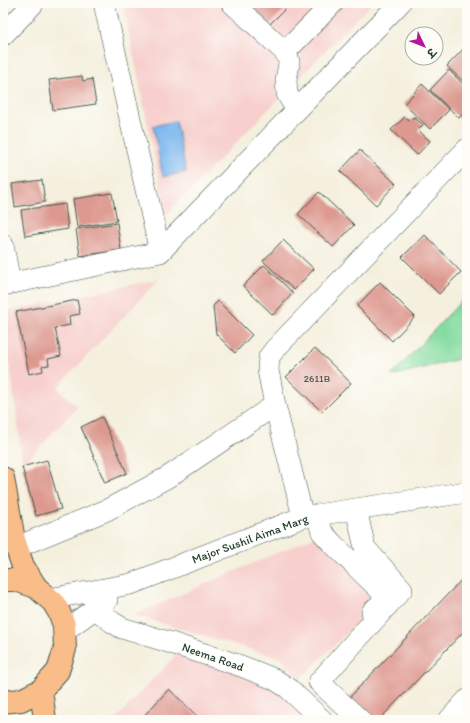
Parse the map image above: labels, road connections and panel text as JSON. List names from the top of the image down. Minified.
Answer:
{"streets":{"street":["Major Sushil Aima Marg","Neema Road"]},"crossings":[["Major Sushil Aima Marg","Neema Road"]],"house_numbers":["2611B"],"north":"bottom right"}
